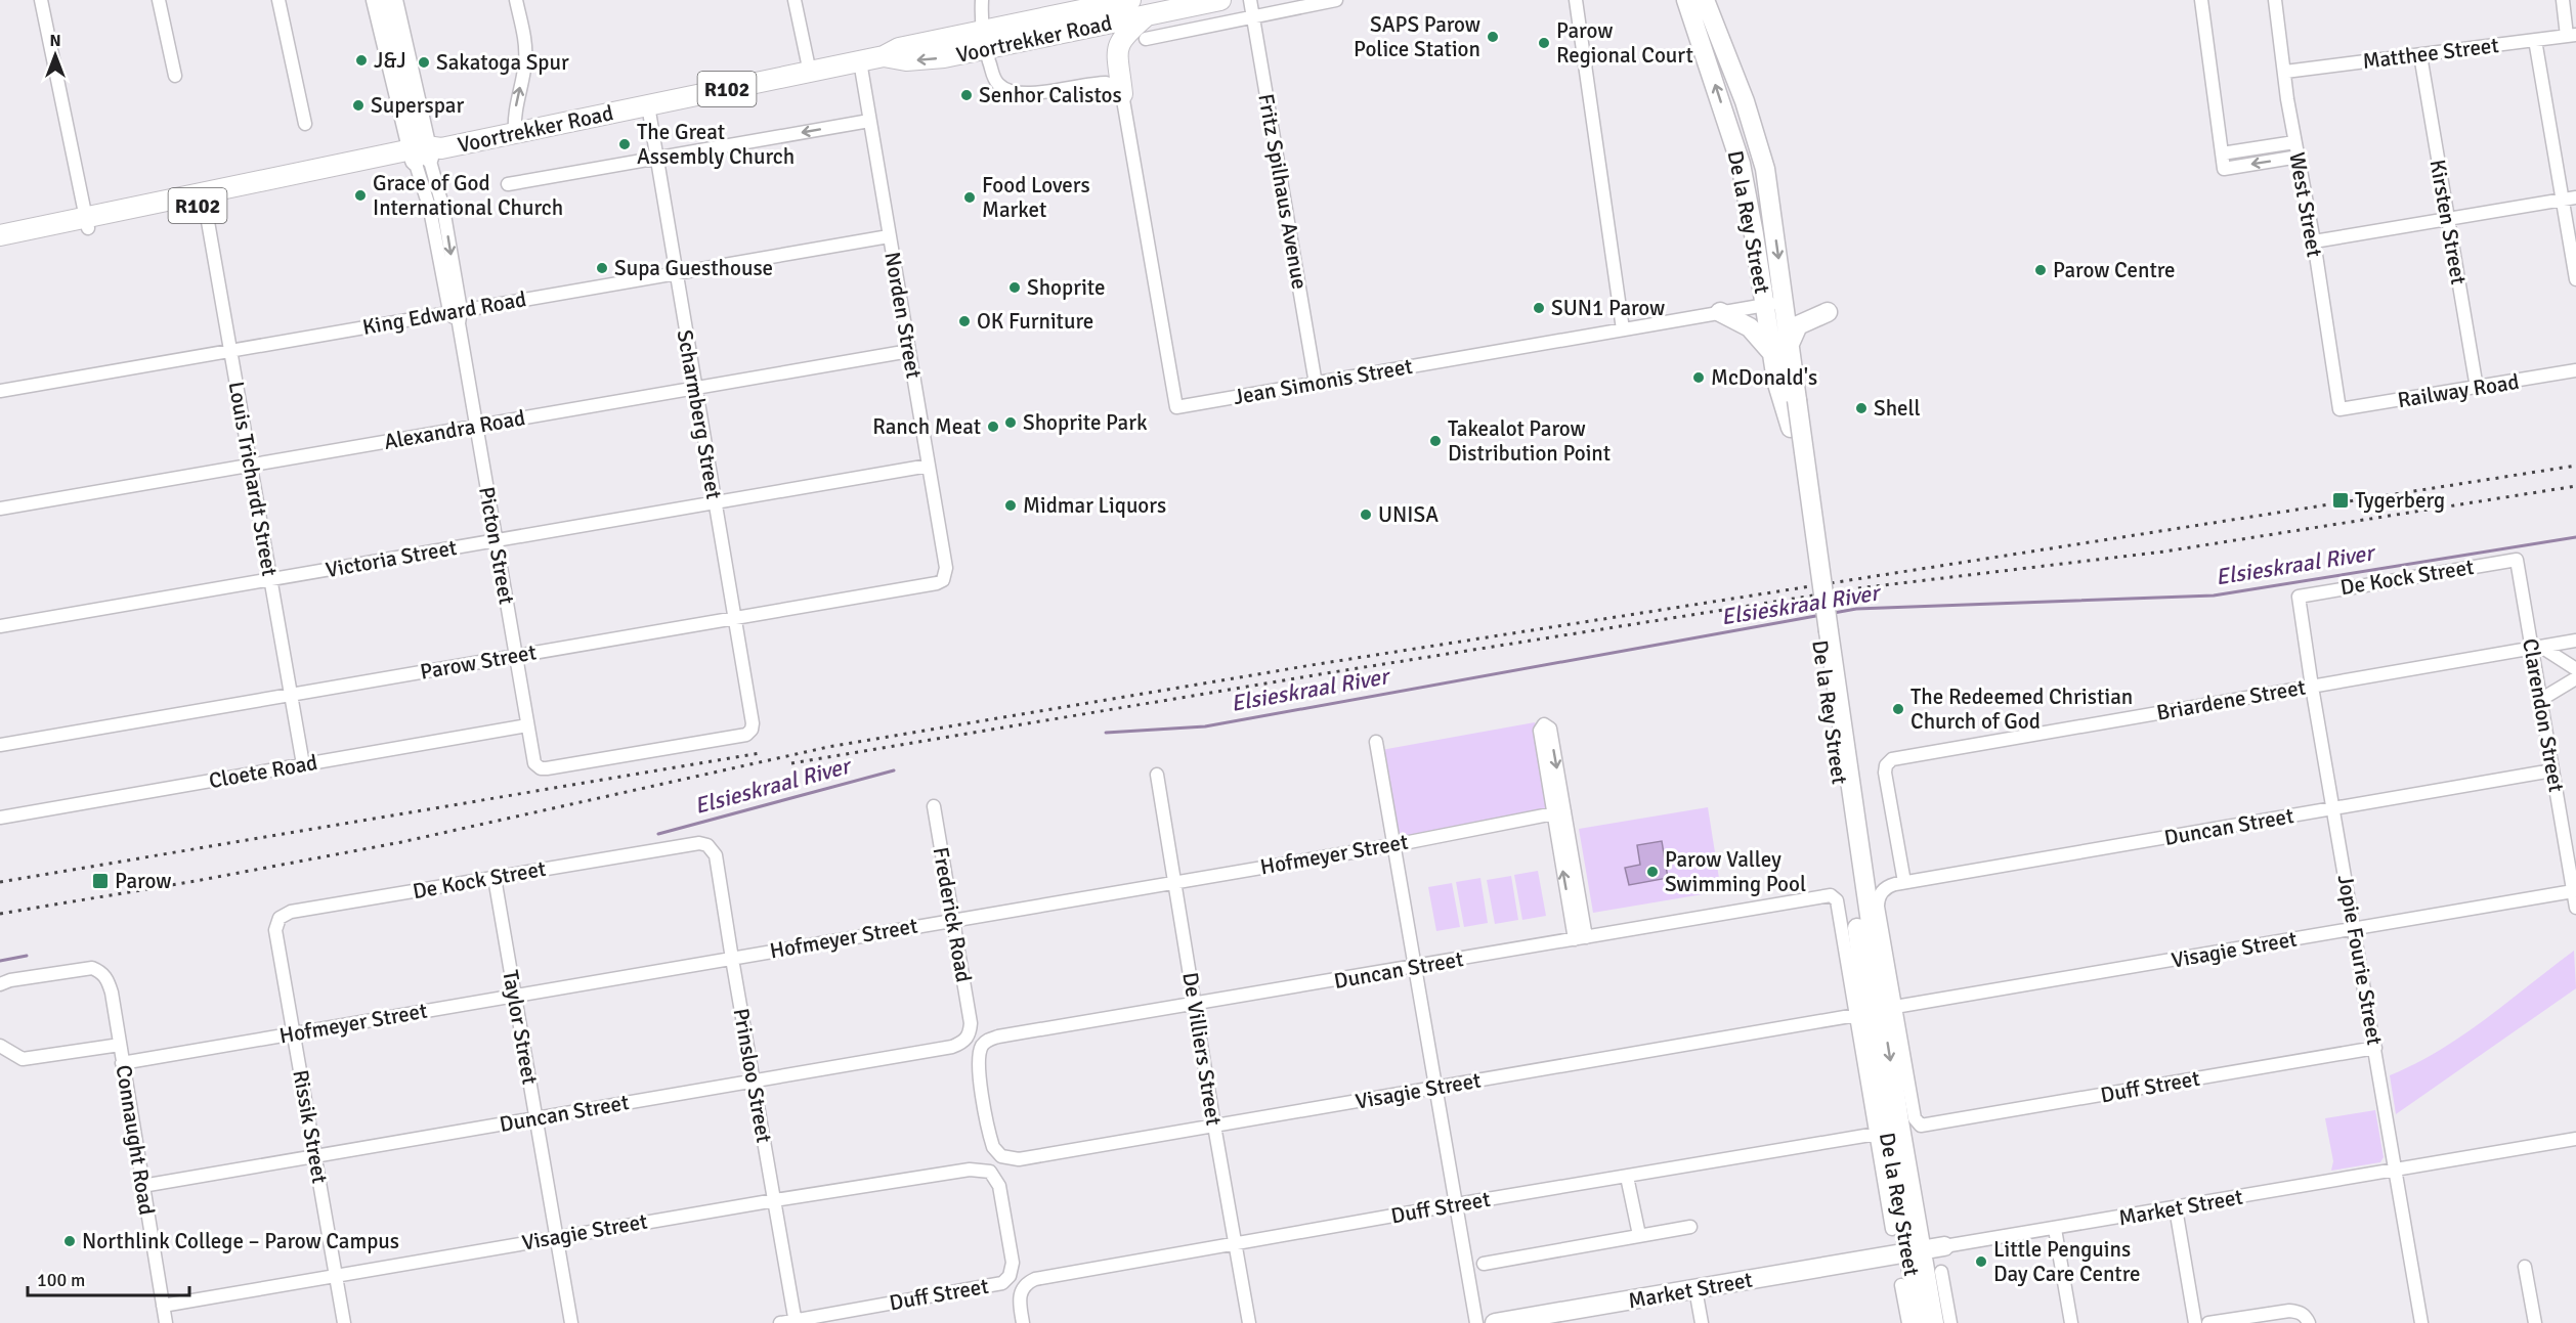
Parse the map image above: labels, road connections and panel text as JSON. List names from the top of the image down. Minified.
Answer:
{"streets":{"main road":["Voortrekker Road","R102","De la Rey Street","Market Street"],"street":["Matthee Street","Fritz Spilhaus Avenue","West Street","Kirsten Street","King Edward Road","Norden Street","Jean Simonis Street","Railway Road","Scharmberg Street","Alexandra Road","Louis Trichardt Street","Picton Street","Victoria Street","De Kock Street","Parow Street","Briardene Street","Clarendon Street","Cloete Road","Duncan Street","Hofmeyer Street","Frederick Road","Visagie Street","Jopie Fourie Street","Taylor Street","De Villiers Street","Prinsloo Street","Duff Street","Rissik Street","Connaught Road"]},"crossings":[["Voortrekker Road","Norden Street"],["Voortrekker Road","Scharmberg Street"],["Voortrekker Road","Louis Trichardt Street"],["Voortrekker Road","Picton Street"],["Matthee Street","West Street"],["Matthee Street","Kirsten Street"],["Fritz Spilhaus Avenue","Jean Simonis Street"],["West Street","Railway Road"],["De la Rey Street","Jean Simonis Street"],["De la Rey Street","Briardene Street"],["De la Rey Street","Duncan Street"],["De la Rey Street","Visagie Street"],["De la Rey Street","Duff Street"],["De la Rey Street","Market Street"],["Kirsten Street","Railway Road"],["King Edward Road","Norden Street"],["King Edward Road","Scharmberg Street"],["King Edward Road","Louis Trichardt Street"],["King Edward Road","Picton Street"],["Norden Street","Alexandra Road"],["Norden Street","Victoria Street"],["Norden Street","Parow Street"],["Scharmberg Street","Alexandra Road"],["Scharmberg Street","Picton Street"],["Scharmberg Street","Victoria Street"],["Scharmberg Street","Parow Street"],["Alexandra Road","Louis Trichardt Street"],["Alexandra Road","Picton Street"],["Louis Trichardt Street","Victoria Street"],["Louis Trichardt Street","Parow Street"],["Louis Trichardt Street","Cloete Road"],["Picton Street","Victoria Street"],["Picton Street","Parow Street"],["Picton Street","Cloete Road"],["De Kock Street","Clarendon Street"],["De Kock Street","Jopie Fourie Street"],["De Kock Street","Taylor Street"],["De Kock Street","Prinsloo Street"],["De Kock Street","Rissik Street"],["Briardene Street","Clarendon Street"],["Briardene Street","Duncan Street"],["Briardene Street","Jopie Fourie Street"],["Clarendon Street","Duncan Street"],["Clarendon Street","Visagie Street"],["Duncan Street","Frederick Road"],["Duncan Street","Visagie Street"],["Duncan Street","Jopie Fourie Street"],["Duncan Street","Taylor Street"],["Duncan Street","De Villiers Street"],["Duncan Street","Prinsloo Street"],["Duncan Street","Rissik Street"],["Duncan Street","Connaught Road"],["Hofmeyer Street","Frederick Road"],["Hofmeyer Street","Taylor Street"],["Hofmeyer Street","De Villiers Street"],["Hofmeyer Street","Prinsloo Street"],["Hofmeyer Street","Rissik Street"],["Hofmeyer Street","Connaught Road"],["Visagie Street","Jopie Fourie Street"],["Visagie Street","Taylor Street"],["Visagie Street","De Villiers Street"],["Visagie Street","Prinsloo Street"],["Visagie Street","Duff Street"],["Visagie Street","Rissik Street"],["Visagie Street","Connaught Road"],["Jopie Fourie Street","Duff Street"],["Jopie Fourie Street","Market Street"],["De Villiers Street","Duff Street"],["Prinsloo Street","Duff Street"]],"water":["Elsieskraal River"],"places":{"other":["SAPS Parow Police Station","Parow Regional Court","J&J","Sakatoga Spur","Senhor Calistos","Superspar","The Great Assembly Church","Grace of God International Church","Food Lovers Market","Supa Guesthouse","Parow Centre","Shoprite","SUN1 Parow","OK Furniture","McDonald's","Shell","Shoprite Park","Ranch Meat","Takealot Parow Distribution Point","Midmar Liquors","UNISA","The Redeemed Christian Church of God","Parow Valley Swimming Pool","Northlink College – Parow Campus","Little Penguins Day Care Centre"],"transit":["Tygerberg","Parow"]},"scale_bar":"100 m","north":"top"}
